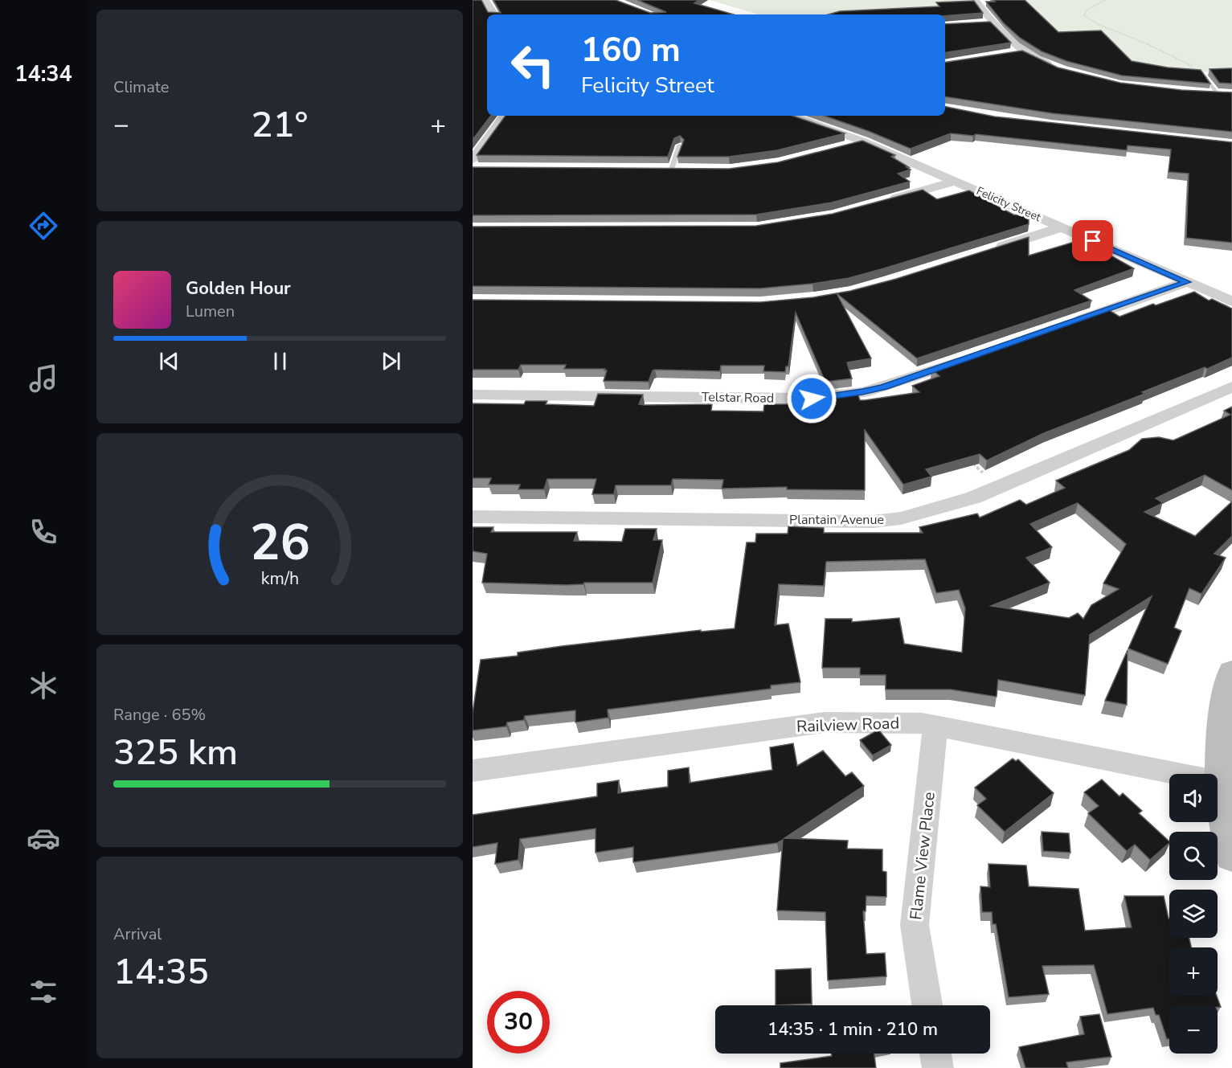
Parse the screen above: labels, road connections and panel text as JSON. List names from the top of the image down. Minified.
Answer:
{"streets":{"street":["Felicity Street","Telstar Road","Plantain Avenue","Railview Road","Flame View Place"]},"crossings":[["Railview Road","Flame View Place"]],"page":{"tabs":"14:34","tile":["Climate",["Range · 65%","325 km"],["Arrival","14:35"]],"turn":["160 m","Felicity Street"],"heat":["−","21°","+"],"song":["Golden Hour","Lumen"],"map_buttons":["+","−"],"limit":"30","trip":"14:35 · 1 min · 210 m","gauge":["26","km/h"]}}
